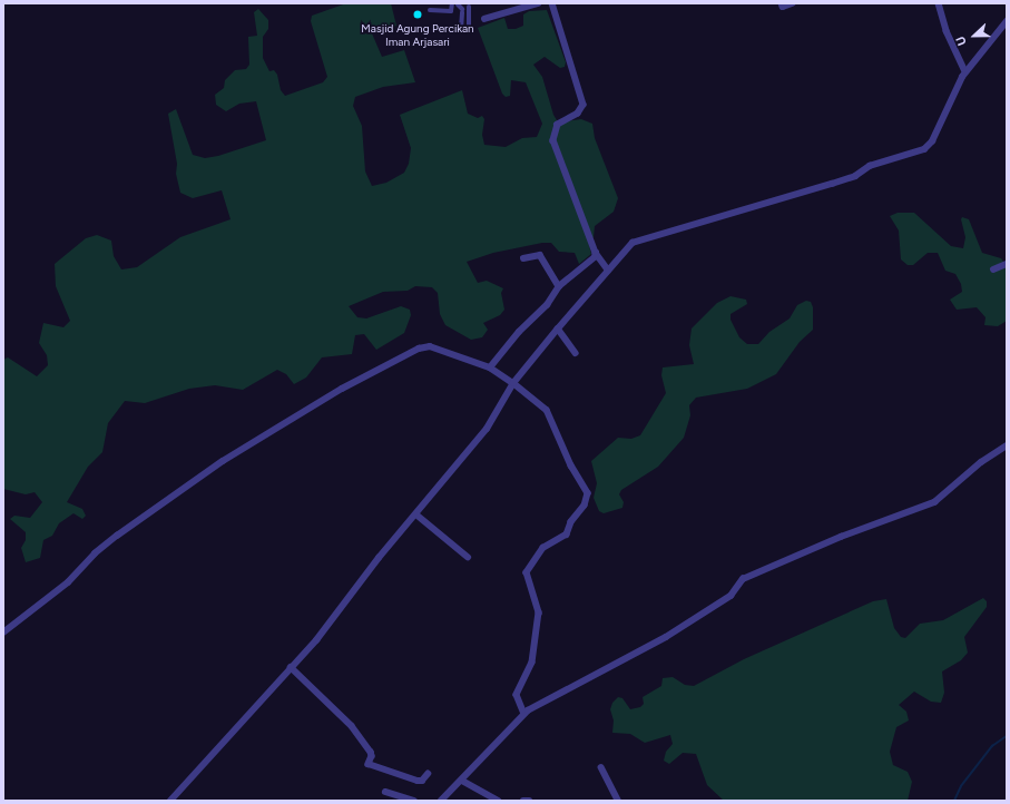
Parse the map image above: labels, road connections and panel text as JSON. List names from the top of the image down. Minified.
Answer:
{"places":["Masjid Agung Percikan Iman Arjasari"],"north":"left"}
